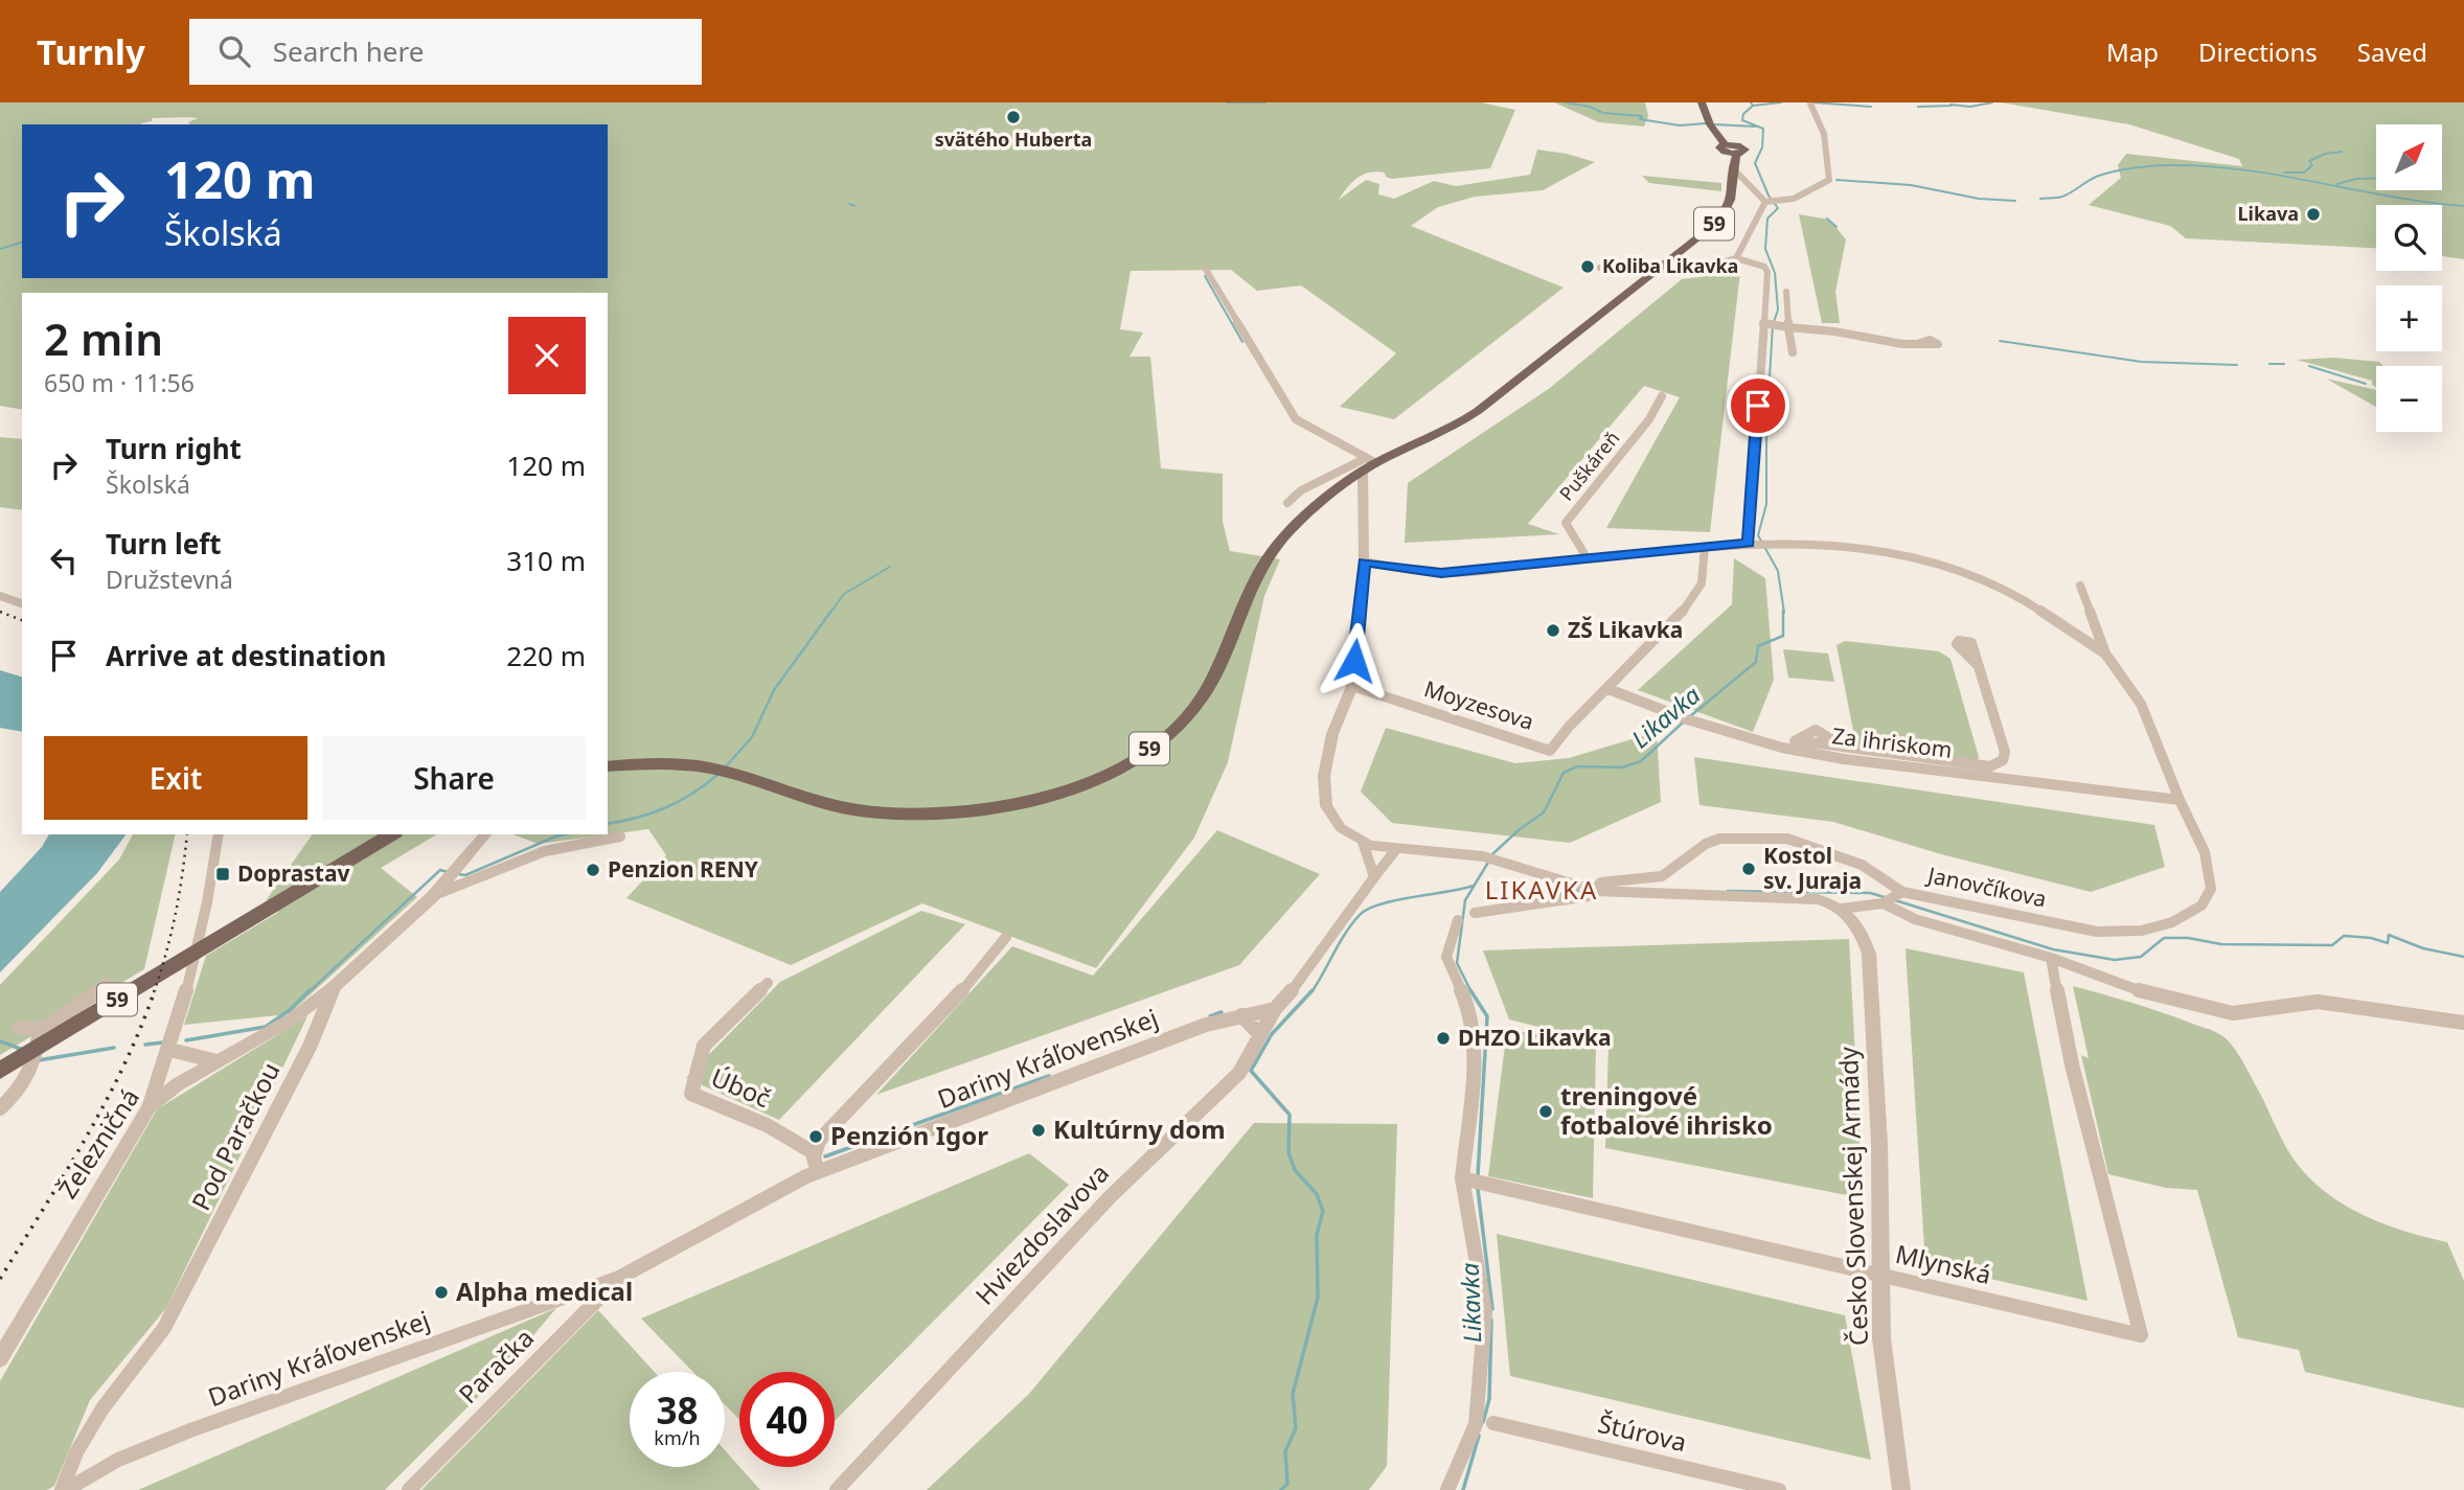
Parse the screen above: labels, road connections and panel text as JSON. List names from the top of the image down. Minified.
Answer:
{"streets":{"main road":["59"],"street":["Puškáreň","Moyzesova","Za ihriskom","Janovčíkova","Dariny Kráľovenskej","Úboč","Pod Paračkou","Železničná","Česko Slovenskej Armády","Hviezdoslavova","Mlynská","Paračka","Štúrova"]},"crossings":[["Moyzesova","Za ihriskom"],["Za ihriskom","Janovčíkova"],["Janovčíkova","Česko Slovenskej Armády"],["Dariny Kráľovenskej","Pod Paračkou"],["Dariny Kráľovenskej","Hviezdoslavova"],["Dariny Kráľovenskej","Paračka"],["Pod Paračkou","Železničná"],["Česko Slovenskej Armády","Mlynská"]],"districts":["LIKAVKA"],"water":["Likavka"],"places":{"other":["svätého Huberta","Likava","Koliba Likavka","ZŠ Likavka","Kostol sv. Juraja","Penzion RENY","DHZO Likavka","treningové fotbalové ihrisko","Kultúrny dom","Penzión Igor","Alpha medical"],"transit":["Doprastav"]},"north":"top right","page":{"header":"Turnly","search":"Search here","nav":["Map","Directions","Saved"],"map_buttons":["+","−"],"turn":["120 m","Školská"],"heading":["2 min","650 m · 11:56"],"list":[{"name":"Turn right","note":"Školská","value":"120 m"},{"name":"Turn left","note":"Družstevná","value":"310 m"},{"name":"Arrive at destination","value":"220 m"}],"buttons":["Exit","Share"],"speed":"38 km/h","limit":"40"}}
